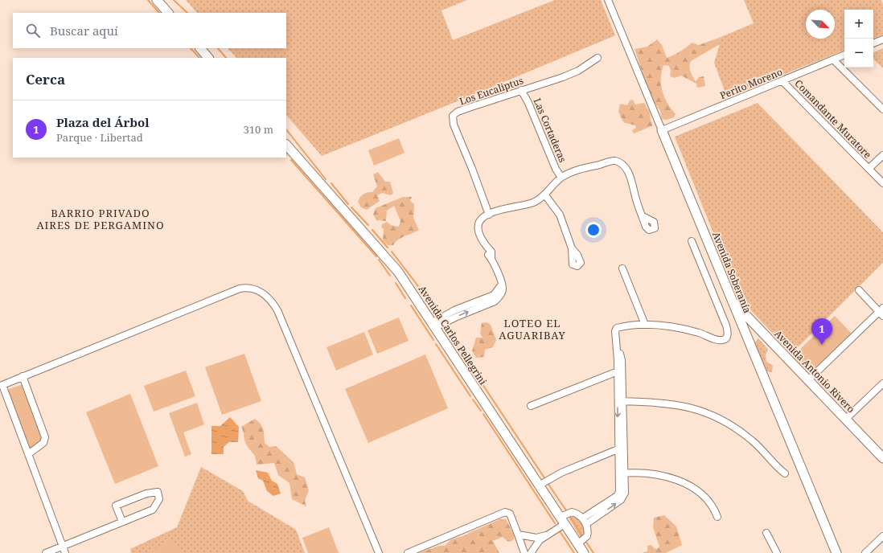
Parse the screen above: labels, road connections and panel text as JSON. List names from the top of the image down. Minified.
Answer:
{"streets":{"street":["Perito Moreno","Los Eucaliptus","Comandante Muratore","Las Cortaderas","Avenida Soberanía","Avenida Carlos Pellegrini","Avenida Antonio Rivero"]},"crossings":[["Perito Moreno","Comandante Muratore"],["Perito Moreno","Avenida Soberanía"],["Los Eucaliptus","Las Cortaderas"],["Avenida Soberanía","Avenida Antonio Rivero"]],"districts":["BARRIO PRIVADO AIRES DE PERGAMINO","LOTEO EL AGUARIBAY"],"north":"bottom right","page":{"map_buttons":["+","−"],"search":"Buscar aquí","heading":"Cerca","list":[{"mark":"1","name":"Plaza del Árbol","note":"Parque · Libertad","value":"310 m"}],"pins":"1"}}
